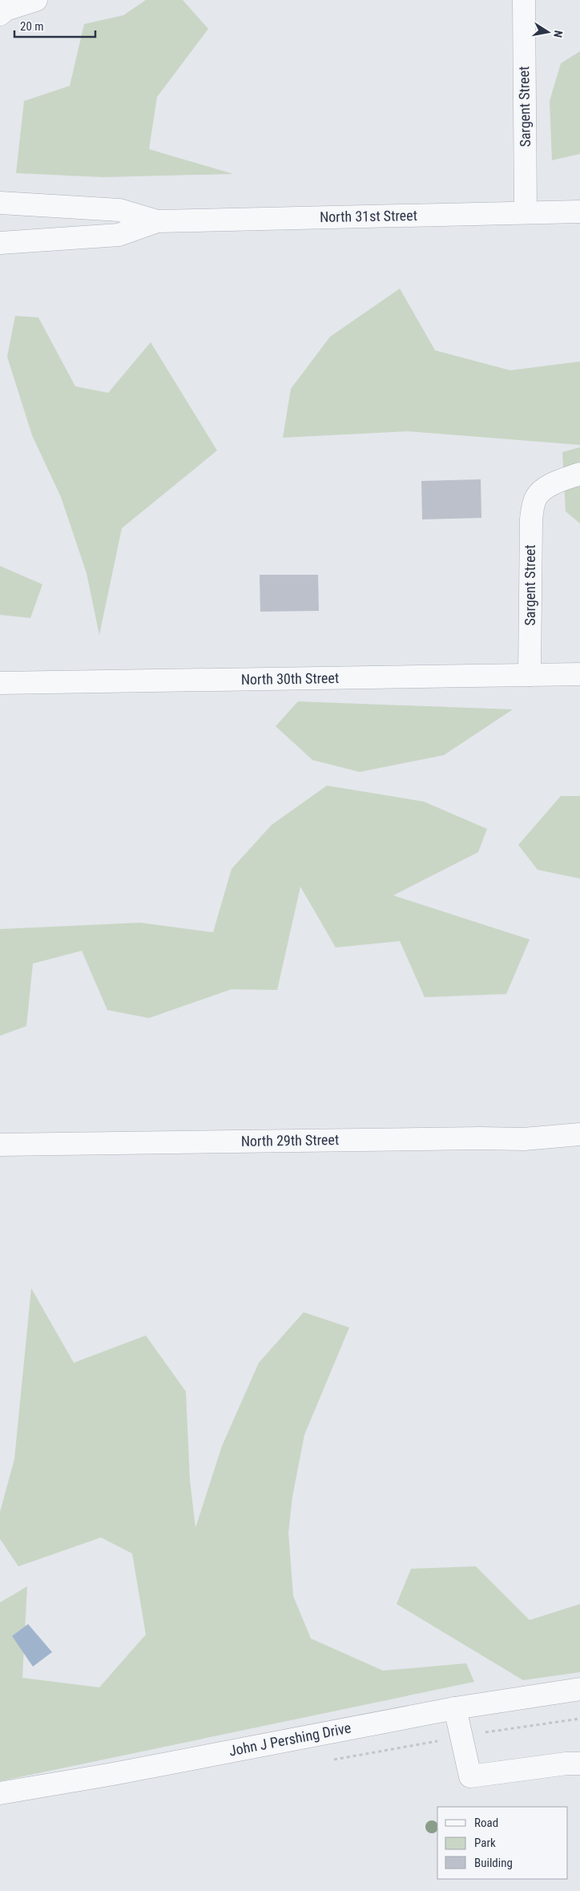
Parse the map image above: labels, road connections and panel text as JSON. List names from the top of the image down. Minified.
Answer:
{"streets":{"street":["Sargent Street","North 31st Street","North 30th Street","North 29th Street","John J Pershing Drive"]},"crossings":[["Sargent Street","North 31st Street"],["Sargent Street","North 30th Street"]],"legend":["Road","Park","Building"],"scale_bar":"20 m","north":"right"}
